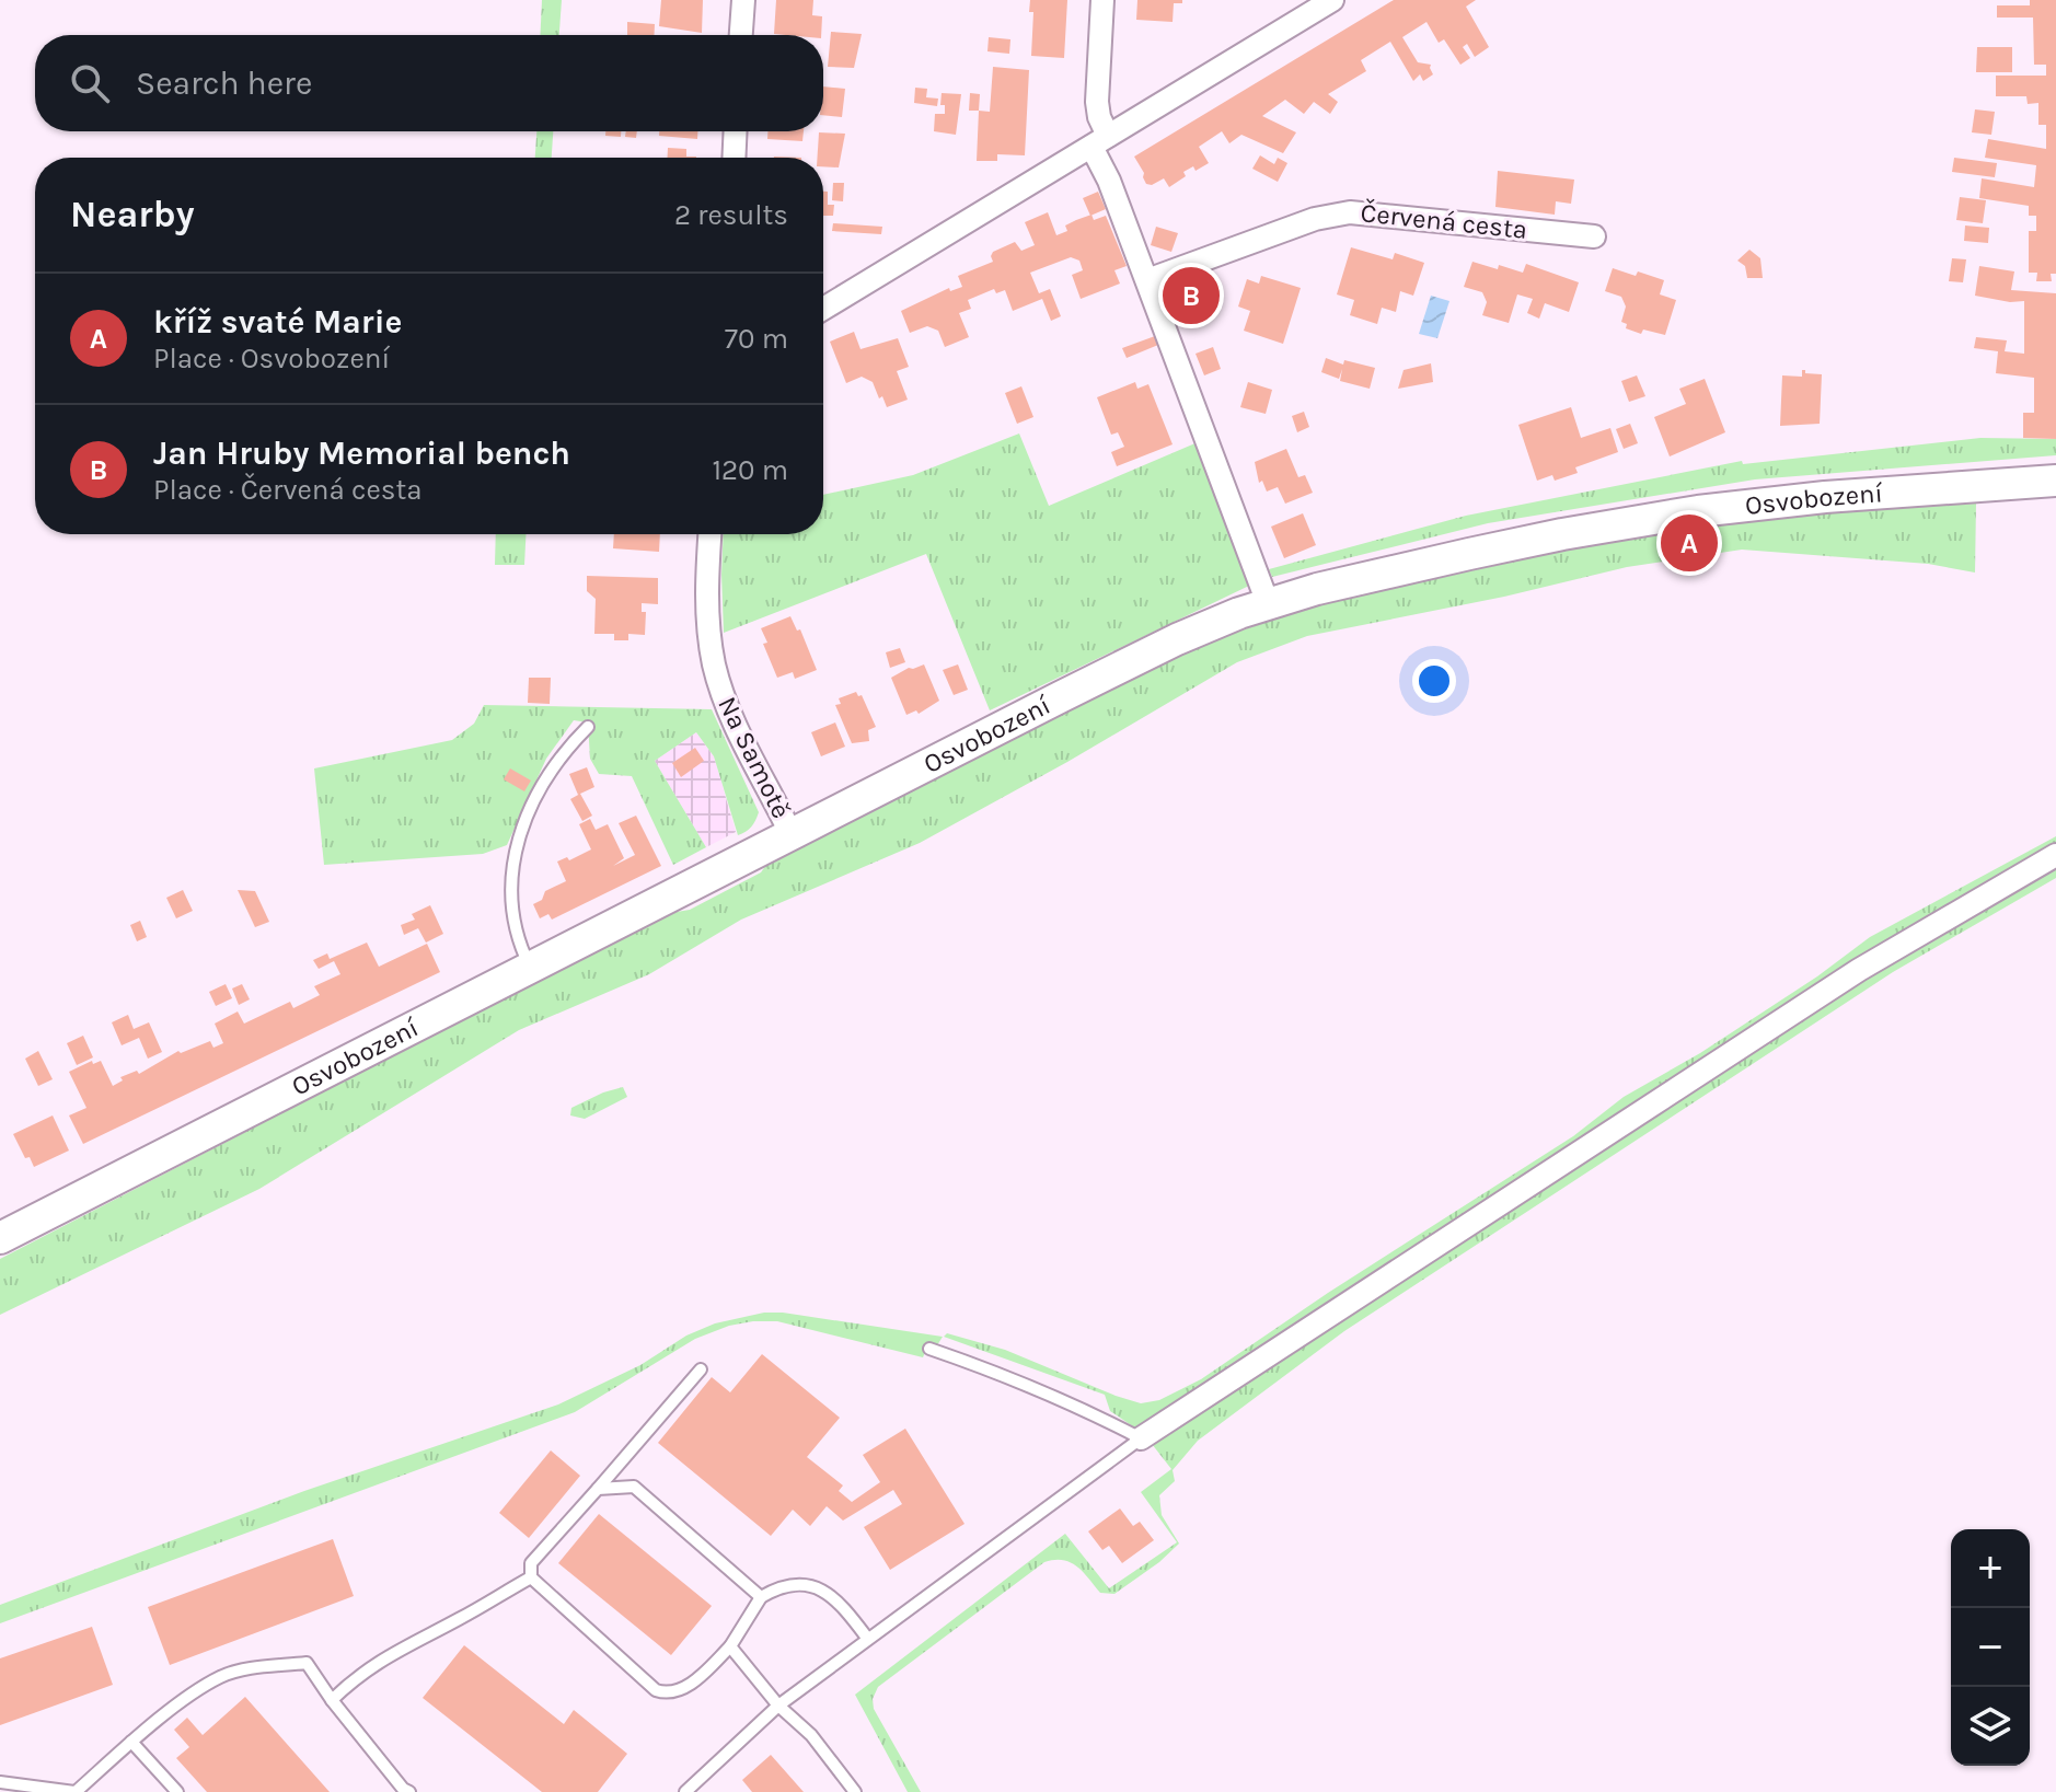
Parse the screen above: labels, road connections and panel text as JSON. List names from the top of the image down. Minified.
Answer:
{"streets":{"main road":["Osvobození"],"street":["Červená cesta","Na Samotě"]},"crossings":[["Osvobození","Na Samotě"]],"page":{"search":"Search here","heading":["Nearby","2 results"],"pins":["B","A"],"list":[{"mark":"A","name":"kříž svaté Marie","note":"Place · Osvobození","value":"70 m"},{"mark":"B","name":"Jan Hruby Memorial bench","note":"Place · Červená cesta","value":"120 m"}],"map_buttons":["+","−"]}}
